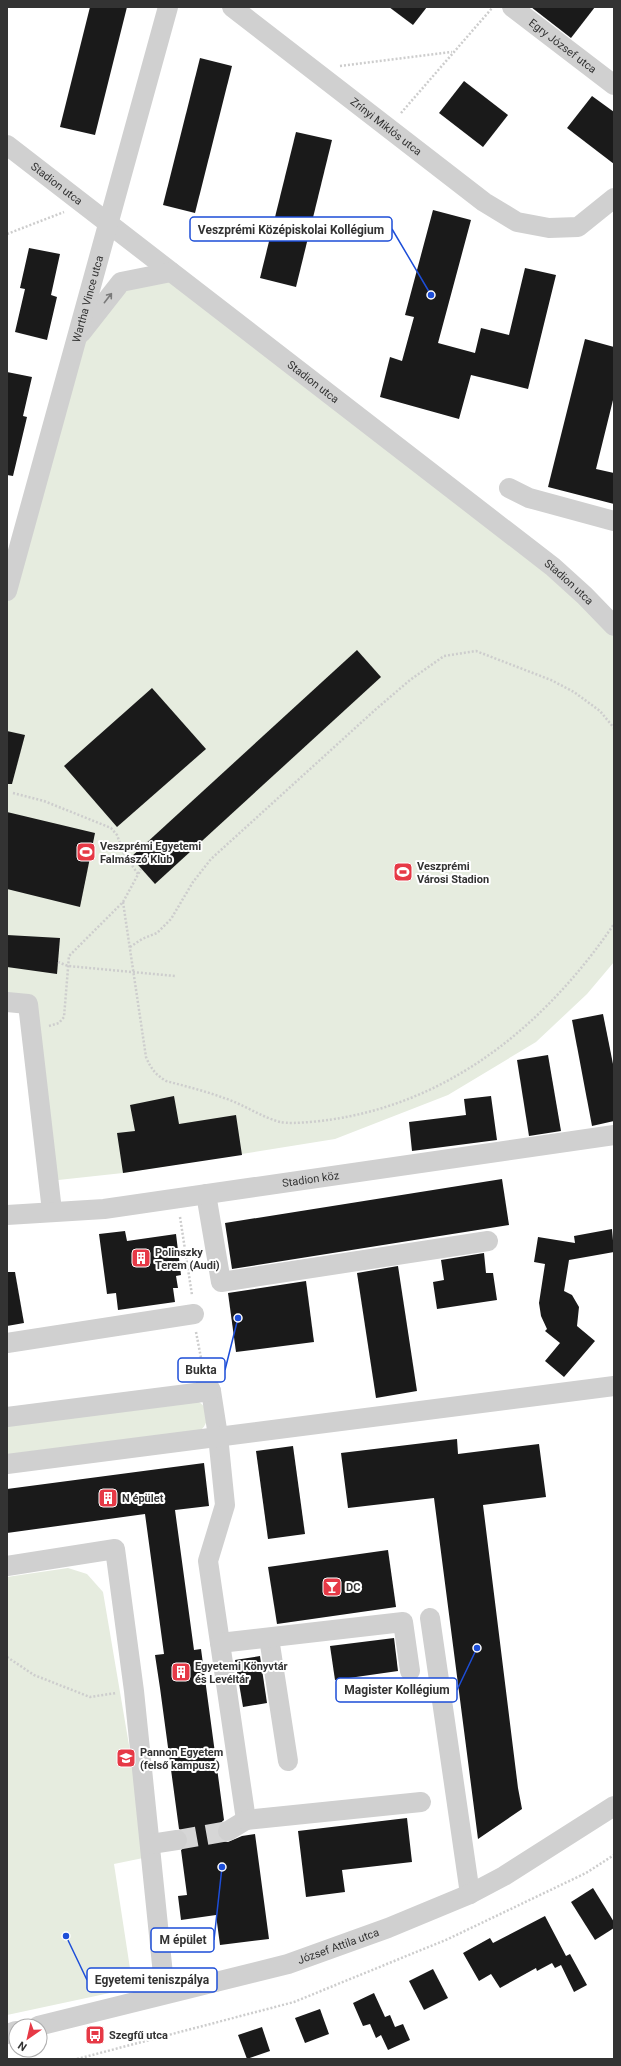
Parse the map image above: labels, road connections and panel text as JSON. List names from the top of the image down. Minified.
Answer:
{"streets":{"street":["Egry József utca","Zrínyi Miklós utca","Stadion utca","Wartha Vince utca","Stadion köz","József Attila utca"]},"crossings":[["Stadion utca","Wartha Vince utca"]],"places":{"other":["Veszprémi Középiskolai Kollégium","Bukta","Magister Kollégium","M épület","Egyetemi teniszpálya"],"sports":["Veszprémi Egyetemi Falmászó Klub","Veszprémi Városi Stadion"],"building":["Polinszky Terem (Audi)","N épület","Egyetemi Könyvtár és Levéltár"],"bar":["DC"],"school or university":["Pannon Egyetem (felső kampusz)"],"bus stop":["Szegfű utca"]},"north":"bottom left"}
